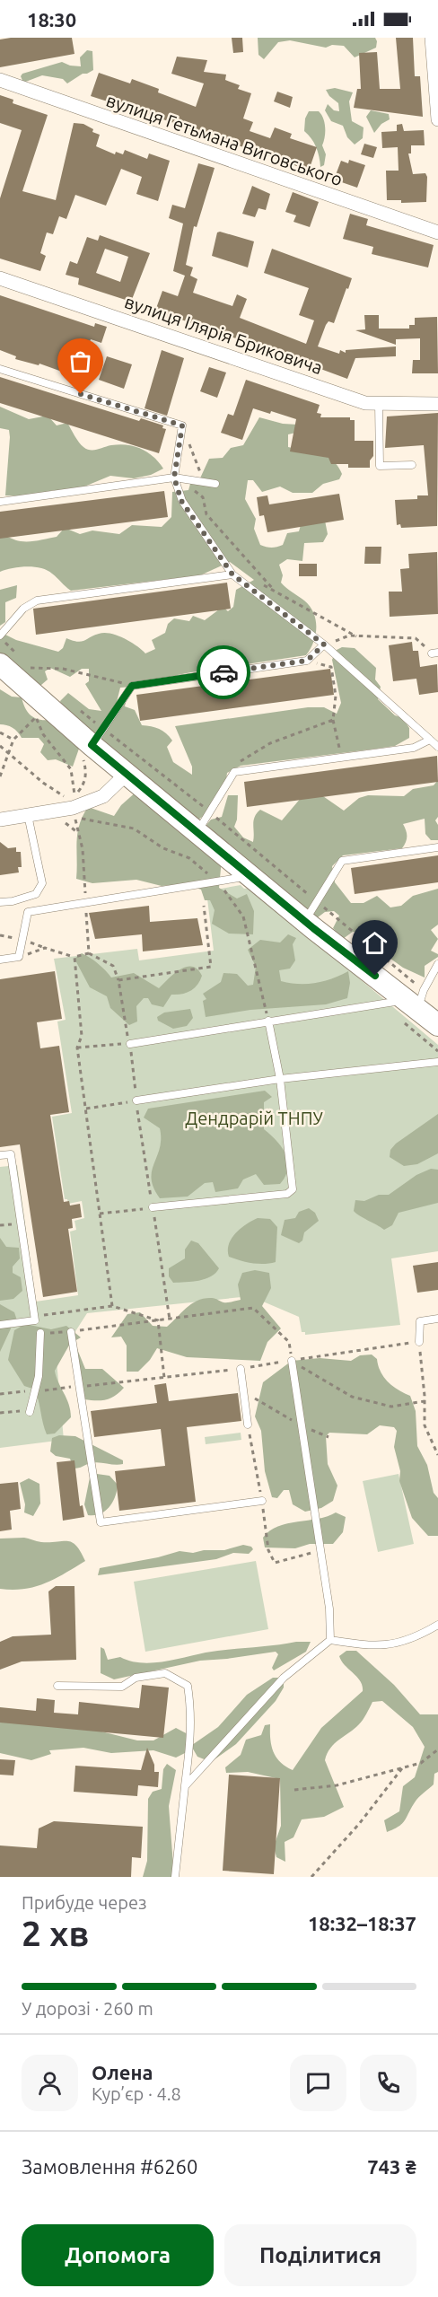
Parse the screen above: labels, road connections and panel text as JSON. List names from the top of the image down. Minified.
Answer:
{"streets":{"street":["вулиця Гетьмана Виговського","вулиця Ілярія Бриковича"]},"parks":["Дендрарій ТНПУ"],"page":{"status":"18:30","heading":["2 хв","Прибуде через","18:32–18:37"],"panel":["Олена","Кур’єр · 4.8","Замовлення #6260","743 ₴"],"bar":"У дорозі · 260 m","buttons":["Допомога","Поділитися"]}}
